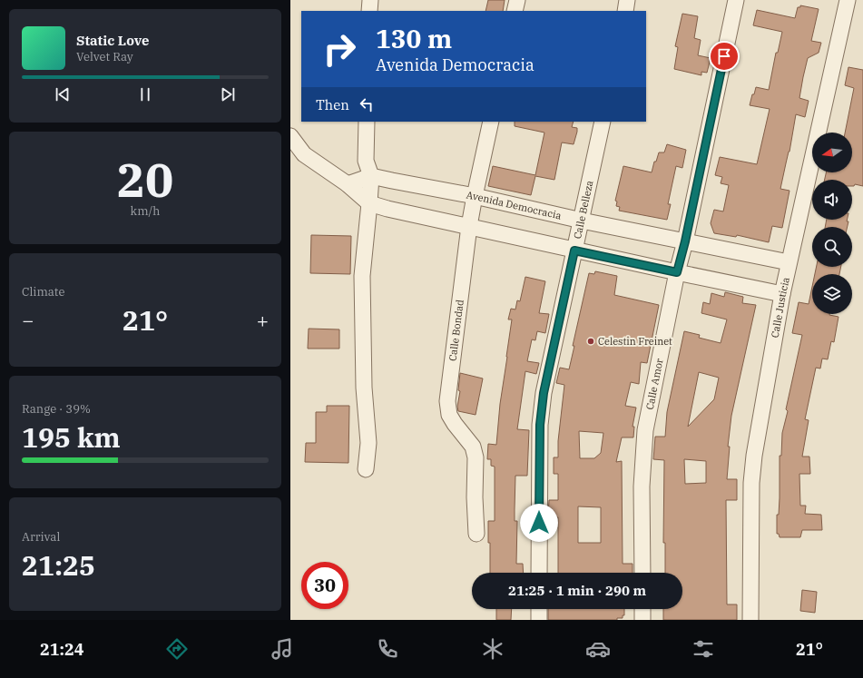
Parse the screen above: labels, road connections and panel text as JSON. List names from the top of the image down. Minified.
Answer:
{"streets":{"street":["Avenida Democracia","Calle Belleza","Calle Justicia","Calle Bondad","Calle Amor"]},"crossings":[["Avenida Democracia","Calle Belleza"],["Avenida Democracia","Calle Justicia"],["Avenida Democracia","Calle Bondad"],["Avenida Democracia","Calle Amor"]],"places":["Celestin Freinet"],"north":"left","page":{"turn":["130 m","Avenida Democracia"],"song":["Static Love","Velvet Ray"],"then":"Then","tile":[["20","km/h"],"Climate",["Range · 39%","195 km"],["Arrival","21:25"]],"heat":["−","21°","+"],"limit":"30","trip":"21:25 · 1 min · 290 m","tabs":["21:24","21°"]}}
